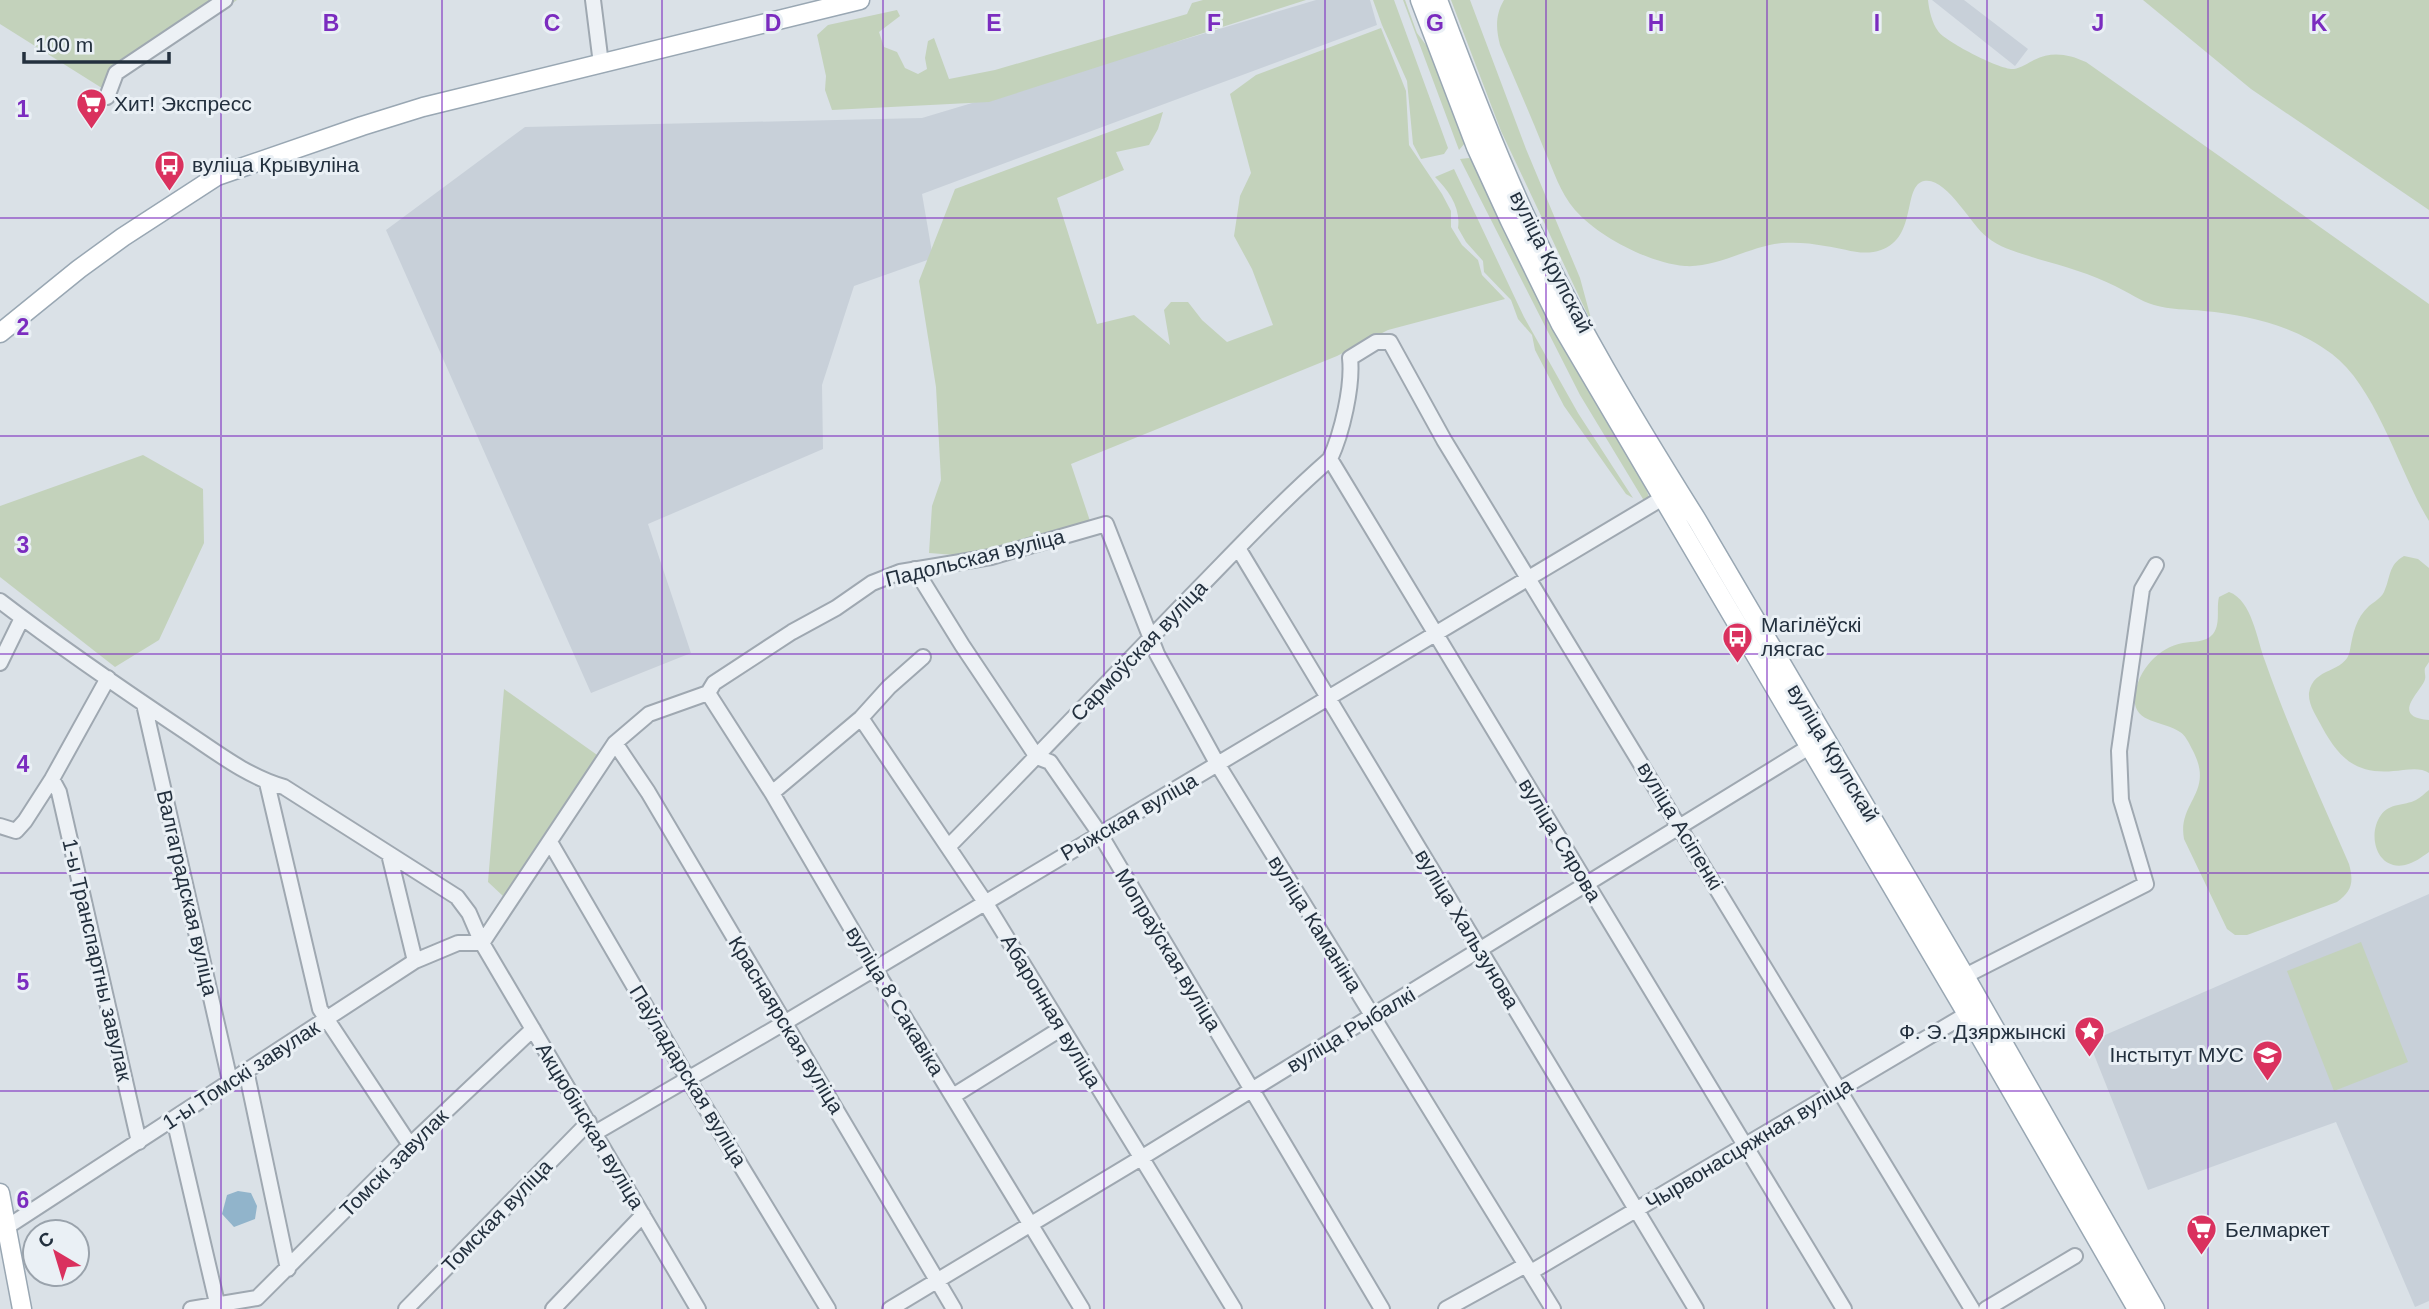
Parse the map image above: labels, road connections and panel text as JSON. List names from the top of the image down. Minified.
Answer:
{"streets":{"main road":["вуліца Крупскай"],"street":["Падольская вуліца","Сармоўская вуліца","Рыжская вуліца","вуліца Асіпенкі","вуліца Сярова","Валгаградская вуліца","вуліца Каманіна","вуліца Хальзунова","Мопраўская вуліца","1-ы Транспартны завулак","вуліца 8 Сакавіка","Абаронная вуліца","Краснаярская вуліца","вуліца Рыбалкі","1-ы Томскі завулак","Паўладарская вуліца","Акцюбінская вуліца","Чырвонасцяжная вуліца","Томскі завулак","Томская вуліца"]},"crossings":[["вуліца Крупскай","Рыжская вуліца"],["вуліца Крупскай","вуліца Рыбалкі"],["вуліца Крупскай","Чырвонасцяжная вуліца"],["Падольская вуліца","вуліца Каманіна"],["Падольская вуліца","Мопраўская вуліца"],["Падольская вуліца","вуліца 8 Сакавіка"],["Сармоўская вуліца","вуліца Асіпенкі"],["Сармоўская вуліца","вуліца Сярова"],["Сармоўская вуліца","вуліца Каманіна"],["Сармоўская вуліца","вуліца Хальзунова"],["Сармоўская вуліца","Мопраўская вуліца"],["Сармоўская вуліца","Абаронная вуліца"],["Рыжская вуліца","вуліца Асіпенкі"],["Рыжская вуліца","вуліца Сярова"],["Рыжская вуліца","вуліца Каманіна"],["Рыжская вуліца","вуліца Хальзунова"],["Рыжская вуліца","Мопраўская вуліца"],["Рыжская вуліца","вуліца 8 Сакавіка"],["Рыжская вуліца","Абаронная вуліца"],["Рыжская вуліца","Краснаярская вуліца"],["Рыжская вуліца","Паўладарская вуліца"],["Рыжская вуліца","Акцюбінская вуліца"],["Рыжская вуліца","Томская вуліца"],["вуліца Асіпенкі","вуліца Сярова"],["вуліца Асіпенкі","вуліца Рыбалкі"],["вуліца Асіпенкі","Чырвонасцяжная вуліца"],["вуліца Сярова","вуліца Рыбалкі"],["вуліца Сярова","Чырвонасцяжная вуліца"],["Валгаградская вуліца","1-ы Томскі завулак"],["Валгаградская вуліца","Акцюбінская вуліца"],["вуліца Каманіна","вуліца Рыбалкі"],["вуліца Каманіна","Чырвонасцяжная вуліца"],["вуліца Хальзунова","вуліца Рыбалкі"],["вуліца Хальзунова","Чырвонасцяжная вуліца"],["Мопраўская вуліца","вуліца Рыбалкі"],["1-ы Транспартны завулак","1-ы Томскі завулак"],["вуліца 8 Сакавіка","вуліца Рыбалкі"],["Абаронная вуліца","вуліца Рыбалкі"],["Краснаярская вуліца","вуліца Рыбалкі"],["1-ы Томскі завулак","Акцюбінская вуліца"],["Акцюбінская вуліца","Томскі завулак"],["Акцюбінская вуліца","Томская вуліца"]],"places":{"supermarket":["Хит! Экспресс","Белмаркет"],"bus stop":["вуліца Крывуліна","Магілёўскі лясгас"],"place":["Ф. Э. Дзяржынскі"],"school or university":["Інстытут МУС"]},"scale_bar":"100 m","north":"top left","grid":{"columns":["B","C","D","E","F","G","H","I","J","K"],"rows":["1","2","3","4","5","6"]}}
